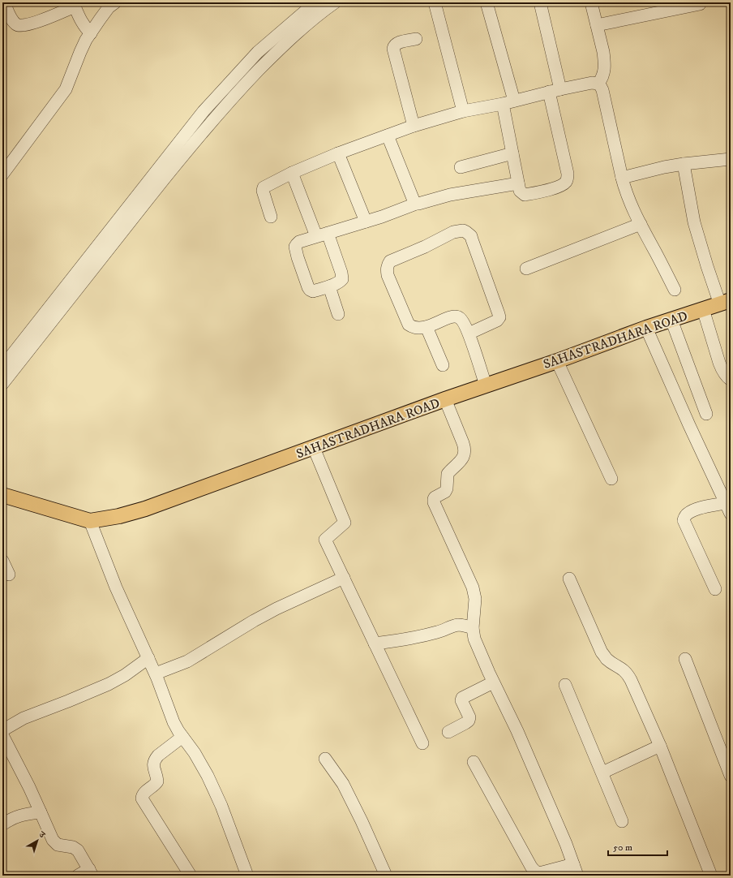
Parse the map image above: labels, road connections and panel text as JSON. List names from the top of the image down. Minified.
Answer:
{"streets":{"main road":["SAHASTRADHARA ROAD"]},"scale_bar":"50 m","north":"top right"}
